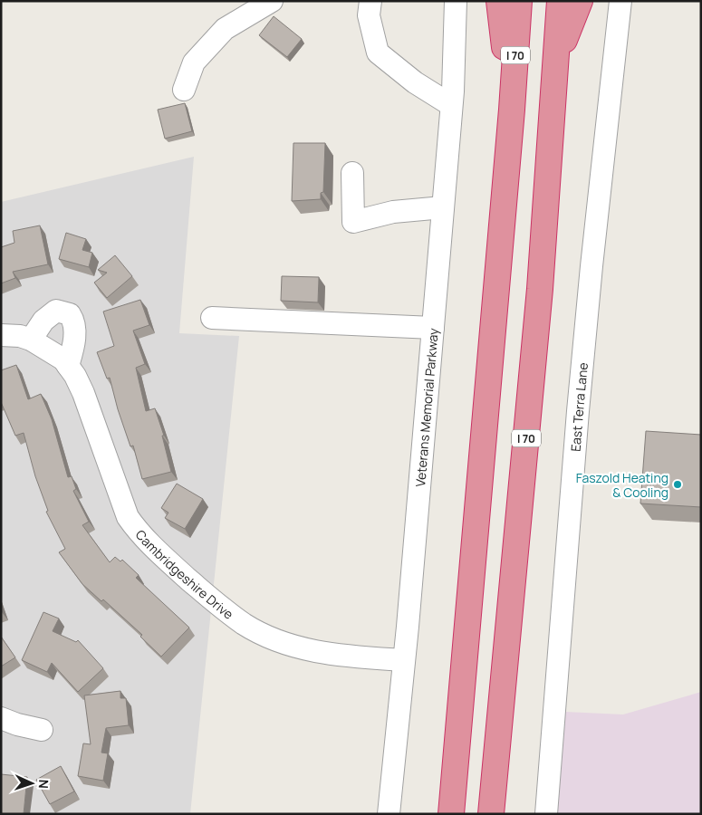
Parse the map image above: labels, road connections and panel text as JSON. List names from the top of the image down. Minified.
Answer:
{"streets":{"highway":["I 70"],"street":["Veterans Memorial Parkway","East Terra Lane","Cambridgeshire Drive"]},"crossings":[["Veterans Memorial Parkway","Cambridgeshire Drive"]],"places":["Faszold Heating & Cooling"],"north":"right"}
